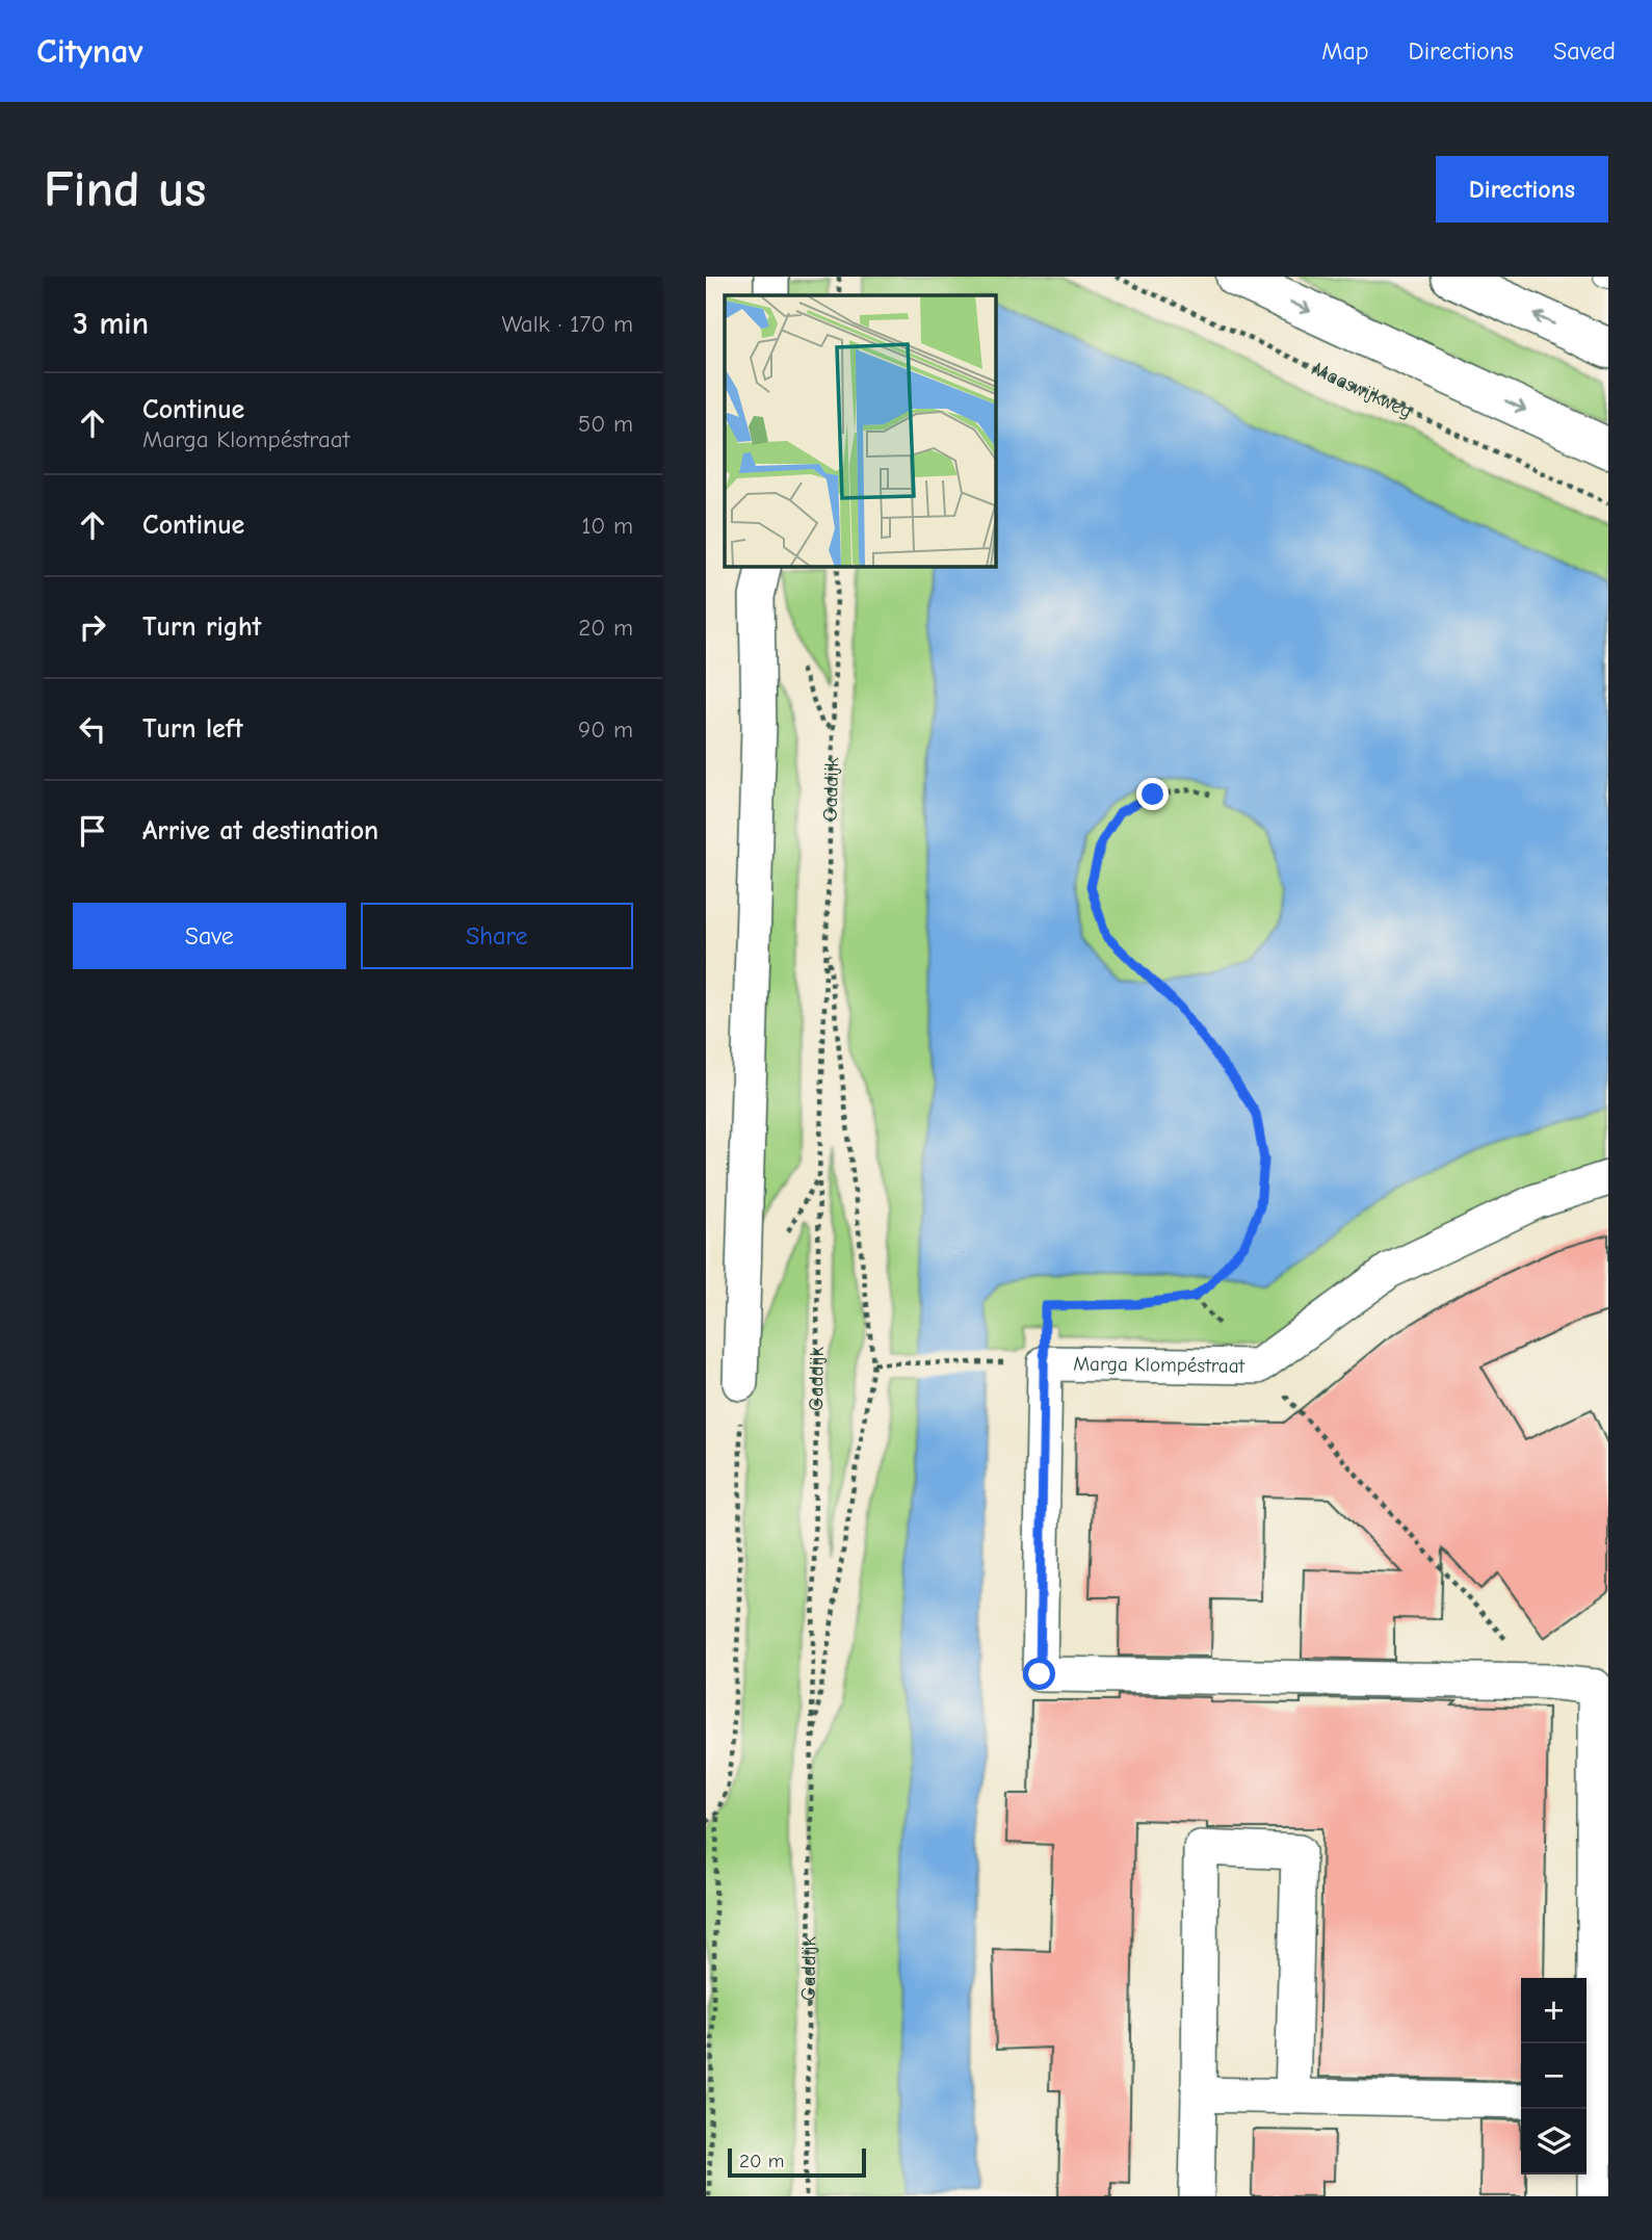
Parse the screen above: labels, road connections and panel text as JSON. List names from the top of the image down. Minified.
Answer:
{"streets":{"street":["Marga Klompéstraat"],"path":["Maaswijkweg","Gaddijk"]},"scale_bar":"20 m","page":{"header":"Citynav","nav":["Map","Directions","Saved"],"buttons":["Directions",["Save","Share"]],"title":"Find us","heading":["3 min","Walk · 170 m"],"list":[["Continue","Marga Klompéstraat","50 m"],["Continue","10 m"],["Turn right","20 m"],["Turn left","90 m"],"Arrive at destination"],"map_buttons":["+","−"],"scale":"20 m"}}
